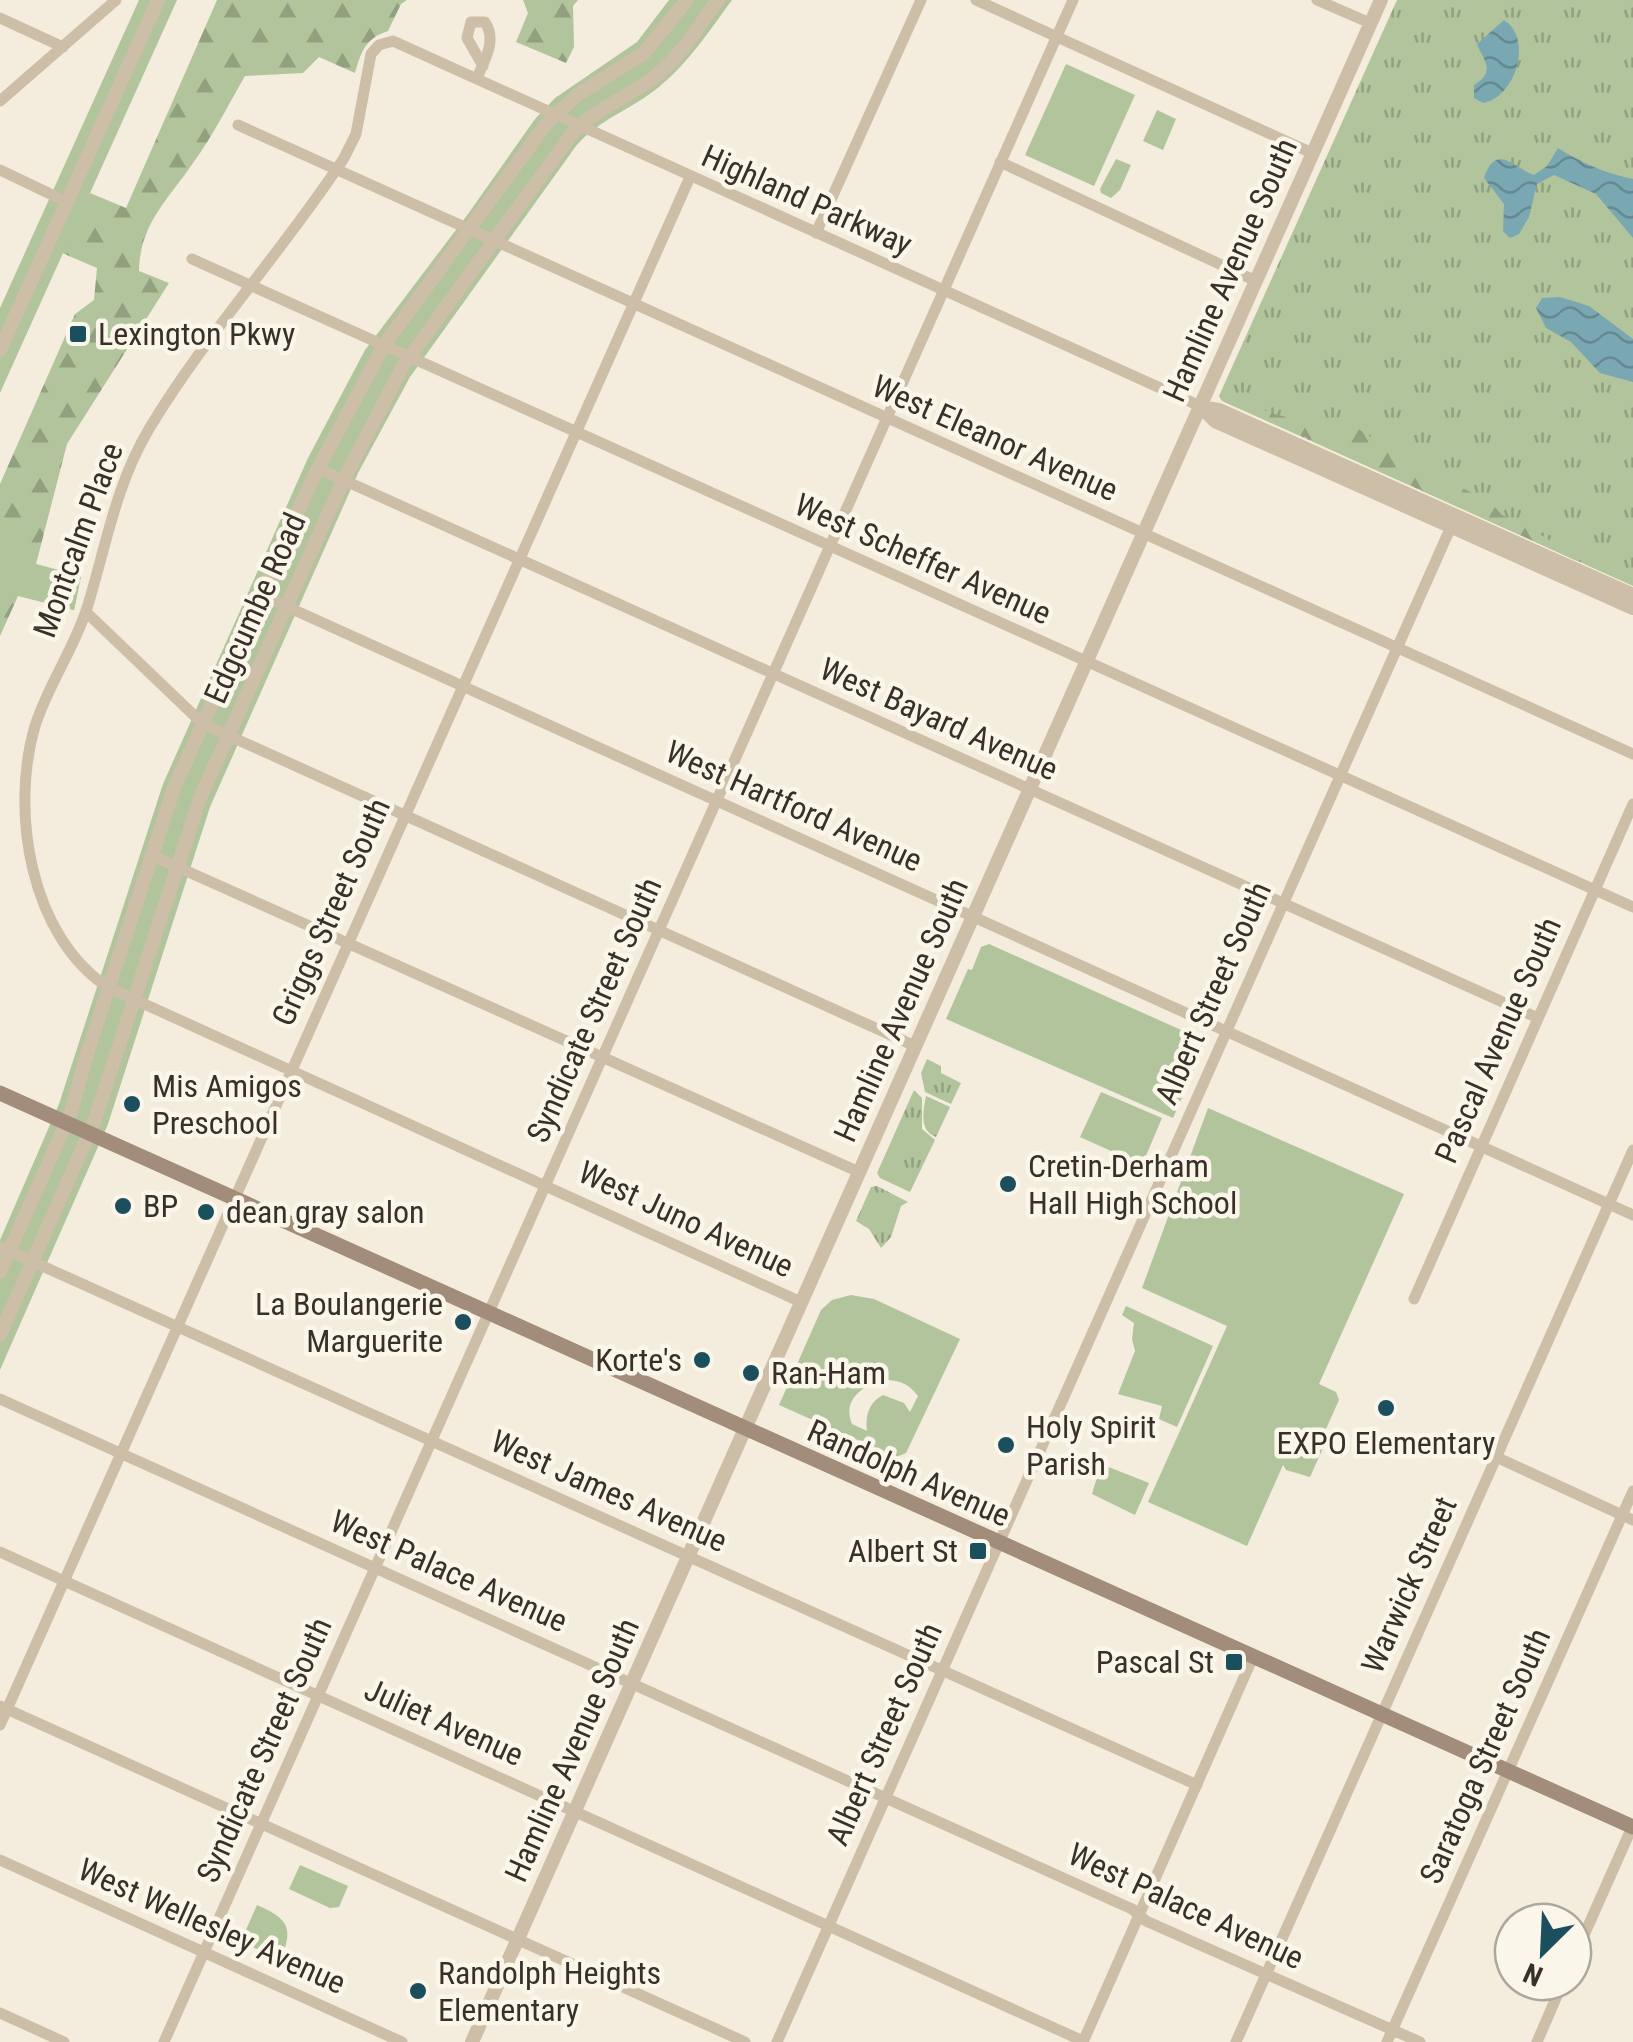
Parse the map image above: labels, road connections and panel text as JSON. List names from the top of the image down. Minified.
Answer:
{"streets":{"main road":["Randolph Avenue"],"street":["Highland Parkway","Hamline Avenue South","West Eleanor Avenue","Montcalm Place","West Scheffer Avenue","Edgcumbe Road","West Bayard Avenue","West Hartford Avenue","Griggs Street South","Albert Street South","Syndicate Street South","Pascal Avenue South","West Juno Avenue","West James Avenue","West Palace Avenue","Warwick Street","Juliet Avenue","Saratoga Street South","West Wellesley Avenue"]},"crossings":[["Highland Parkway","Hamline Avenue South"],["Highland Parkway","Montcalm Place"],["Highland Parkway","Edgcumbe Road"],["Highland Parkway","Griggs Street South"],["Highland Parkway","Albert Street South"],["Highland Parkway","Syndicate Street South"],["Hamline Avenue South","West Eleanor Avenue"],["Hamline Avenue South","West Scheffer Avenue"],["Hamline Avenue South","West Bayard Avenue"],["Hamline Avenue South","West Hartford Avenue"],["Hamline Avenue South","West Juno Avenue"],["Hamline Avenue South","Randolph Avenue"],["Hamline Avenue South","West James Avenue"],["Hamline Avenue South","West Palace Avenue"],["Hamline Avenue South","Juliet Avenue"],["West Eleanor Avenue","Montcalm Place"],["West Eleanor Avenue","Edgcumbe Road"],["West Eleanor Avenue","Griggs Street South"],["West Eleanor Avenue","Albert Street South"],["West Eleanor Avenue","Syndicate Street South"],["Montcalm Place","West Scheffer Avenue"],["Montcalm Place","Edgcumbe Road"],["Montcalm Place","West Juno Avenue"],["West Scheffer Avenue","Edgcumbe Road"],["West Scheffer Avenue","Griggs Street South"],["West Scheffer Avenue","Albert Street South"],["West Scheffer Avenue","Syndicate Street South"],["West Scheffer Avenue","Pascal Avenue South"],["Edgcumbe Road","West Bayard Avenue"],["Edgcumbe Road","West Hartford Avenue"],["Edgcumbe Road","West Juno Avenue"],["Edgcumbe Road","Randolph Avenue"],["Edgcumbe Road","West James Avenue"],["West Bayard Avenue","Griggs Street South"],["West Bayard Avenue","Albert Street South"],["West Bayard Avenue","Syndicate Street South"],["West Bayard Avenue","Pascal Avenue South"],["West Hartford Avenue","Griggs Street South"],["West Hartford Avenue","Albert Street South"],["West Hartford Avenue","Syndicate Street South"],["West Hartford Avenue","Pascal Avenue South"],["West Hartford Avenue","Warwick Street"],["Griggs Street South","West Juno Avenue"],["Griggs Street South","Randolph Avenue"],["Griggs Street South","West James Avenue"],["Griggs Street South","West Palace Avenue"],["Griggs Street South","Juliet Avenue"],["Albert Street South","Randolph Avenue"],["Albert Street South","West James Avenue"],["Albert Street South","West Palace Avenue"],["Albert Street South","Juliet Avenue"],["Syndicate Street South","West Juno Avenue"],["Syndicate Street South","Randolph Avenue"],["Syndicate Street South","West James Avenue"],["Syndicate Street South","West Palace Avenue"],["Syndicate Street South","Juliet Avenue"],["Syndicate Street South","West Wellesley Avenue"],["Randolph Avenue","Warwick Street"],["Randolph Avenue","Saratoga Street South"],["West Palace Avenue","Warwick Street"],["West Palace Avenue","Saratoga Street South"]],"places":{"transit":["Lexington Pkwy","Albert St","Pascal St"],"other":["Mis Amigos Preschool","Cretin-Derham Hall High School","BP","dean gray salon","La Boulangerie Marguerite","Korte's","Ran-Ham","EXPO Elementary","Holy Spirit Parish","Randolph Heights Elementary"]},"north":"bottom left"}
